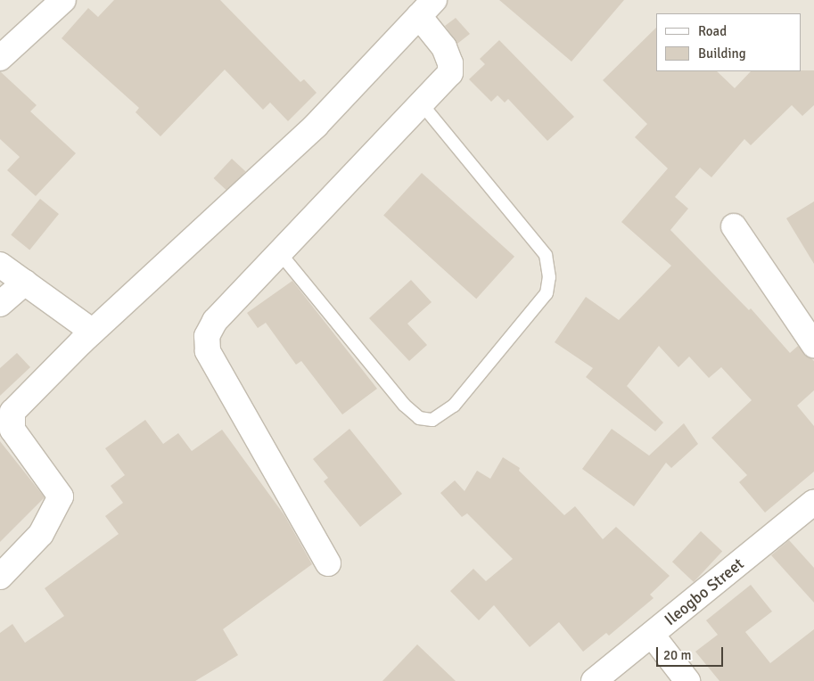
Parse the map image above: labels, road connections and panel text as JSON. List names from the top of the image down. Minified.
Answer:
{"streets":{"street":["Ileogbo Street"]},"legend":["Road","Building"],"scale_bar":"20 m"}
